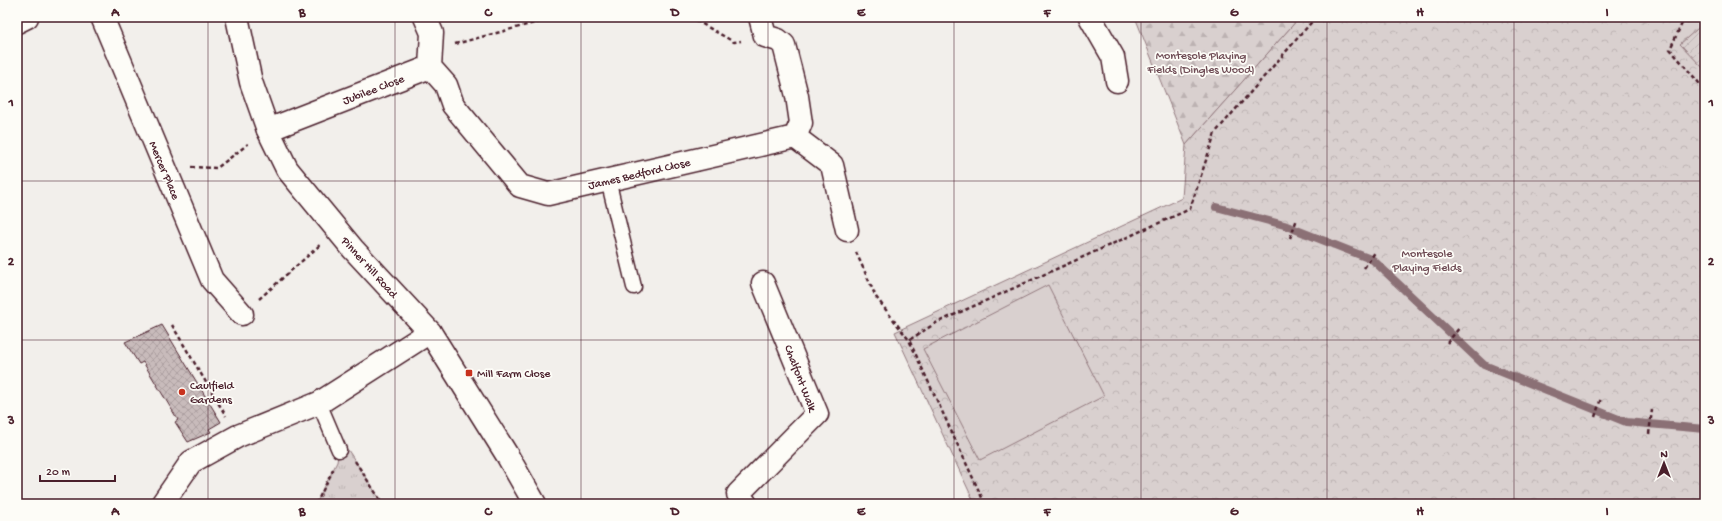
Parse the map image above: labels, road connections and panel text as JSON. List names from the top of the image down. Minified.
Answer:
{"streets":{"street":["Jubilee Close","Mercer Place","James Bedford Close","Pinner Hill Road","Chalfont Walk"]},"crossings":[["Jubilee Close","James Bedford Close"],["Jubilee Close","Pinner Hill Road"]],"parks":["Montesole Playing Fields (Dingles Wood)","Montesole Playing Fields"],"places":{"transit":["Mill Farm Close"],"other":["Caulfield Gardens"]},"scale_bar":"20 m","north":"top","grid":{"columns":["A","B","C","D","E","F","G","H","I"],"rows":["1","2","3"]}}
